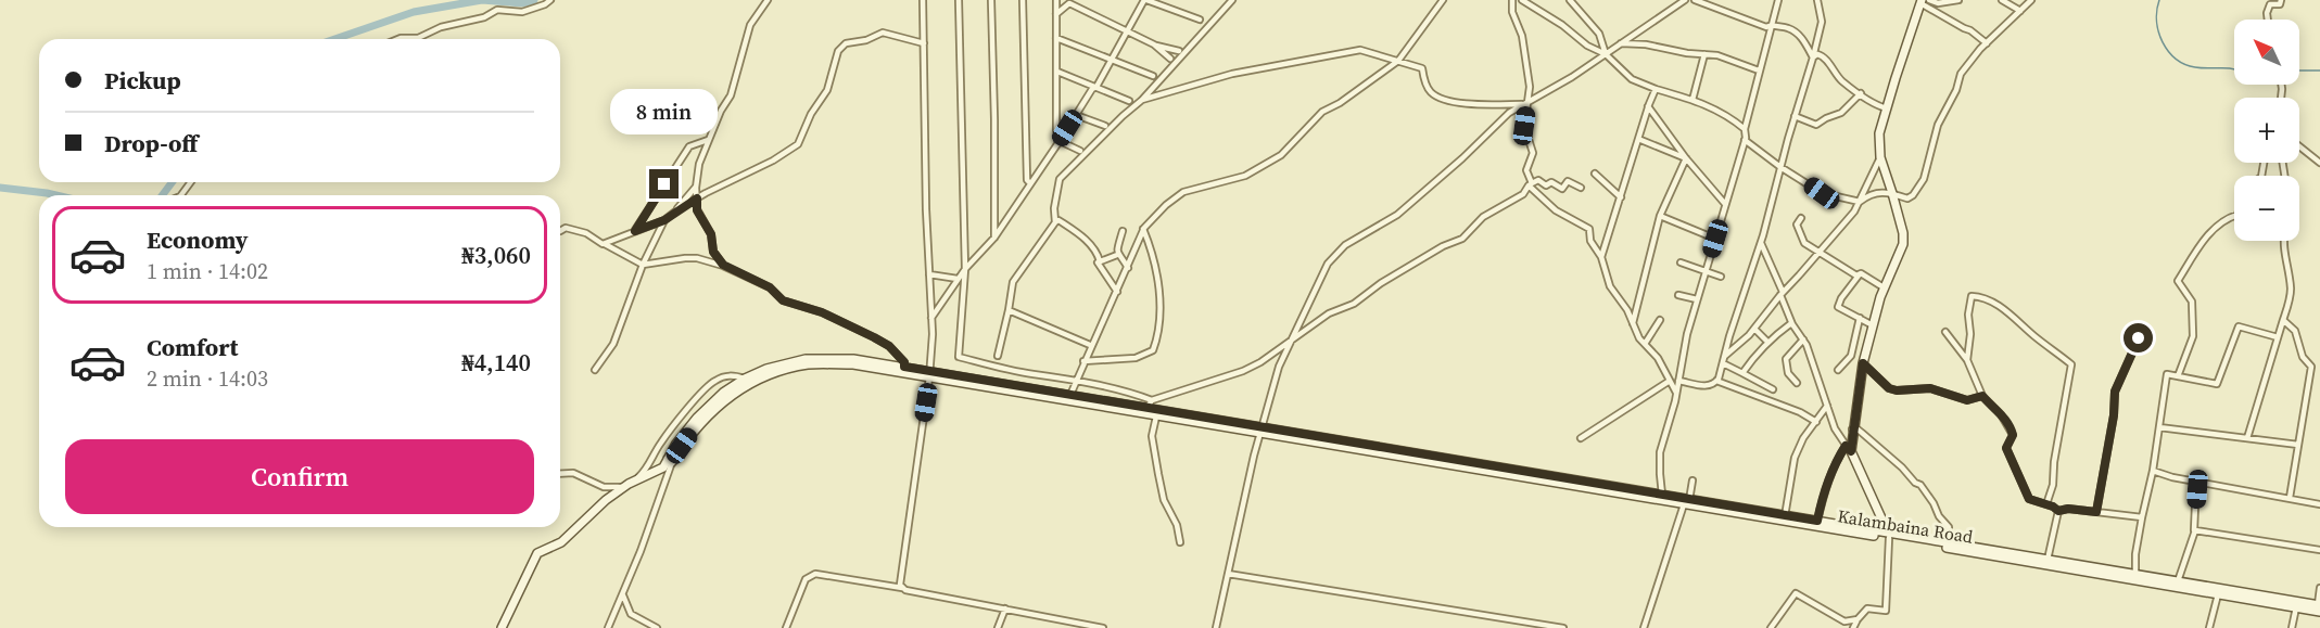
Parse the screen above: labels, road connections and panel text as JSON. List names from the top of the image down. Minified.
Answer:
{"streets":{"main road":["Kalambaina Road"]},"north":"top left","page":{"map_buttons":["+","−"],"banner":["Pickup","Drop-off"],"bubble":"8 min","list":[{"name":"Economy","note":"1 min · 14:02","value":"₦3,060"},{"name":"Comfort","note":"2 min · 14:03","value":"₦4,140"}],"buttons":"Confirm"}}
